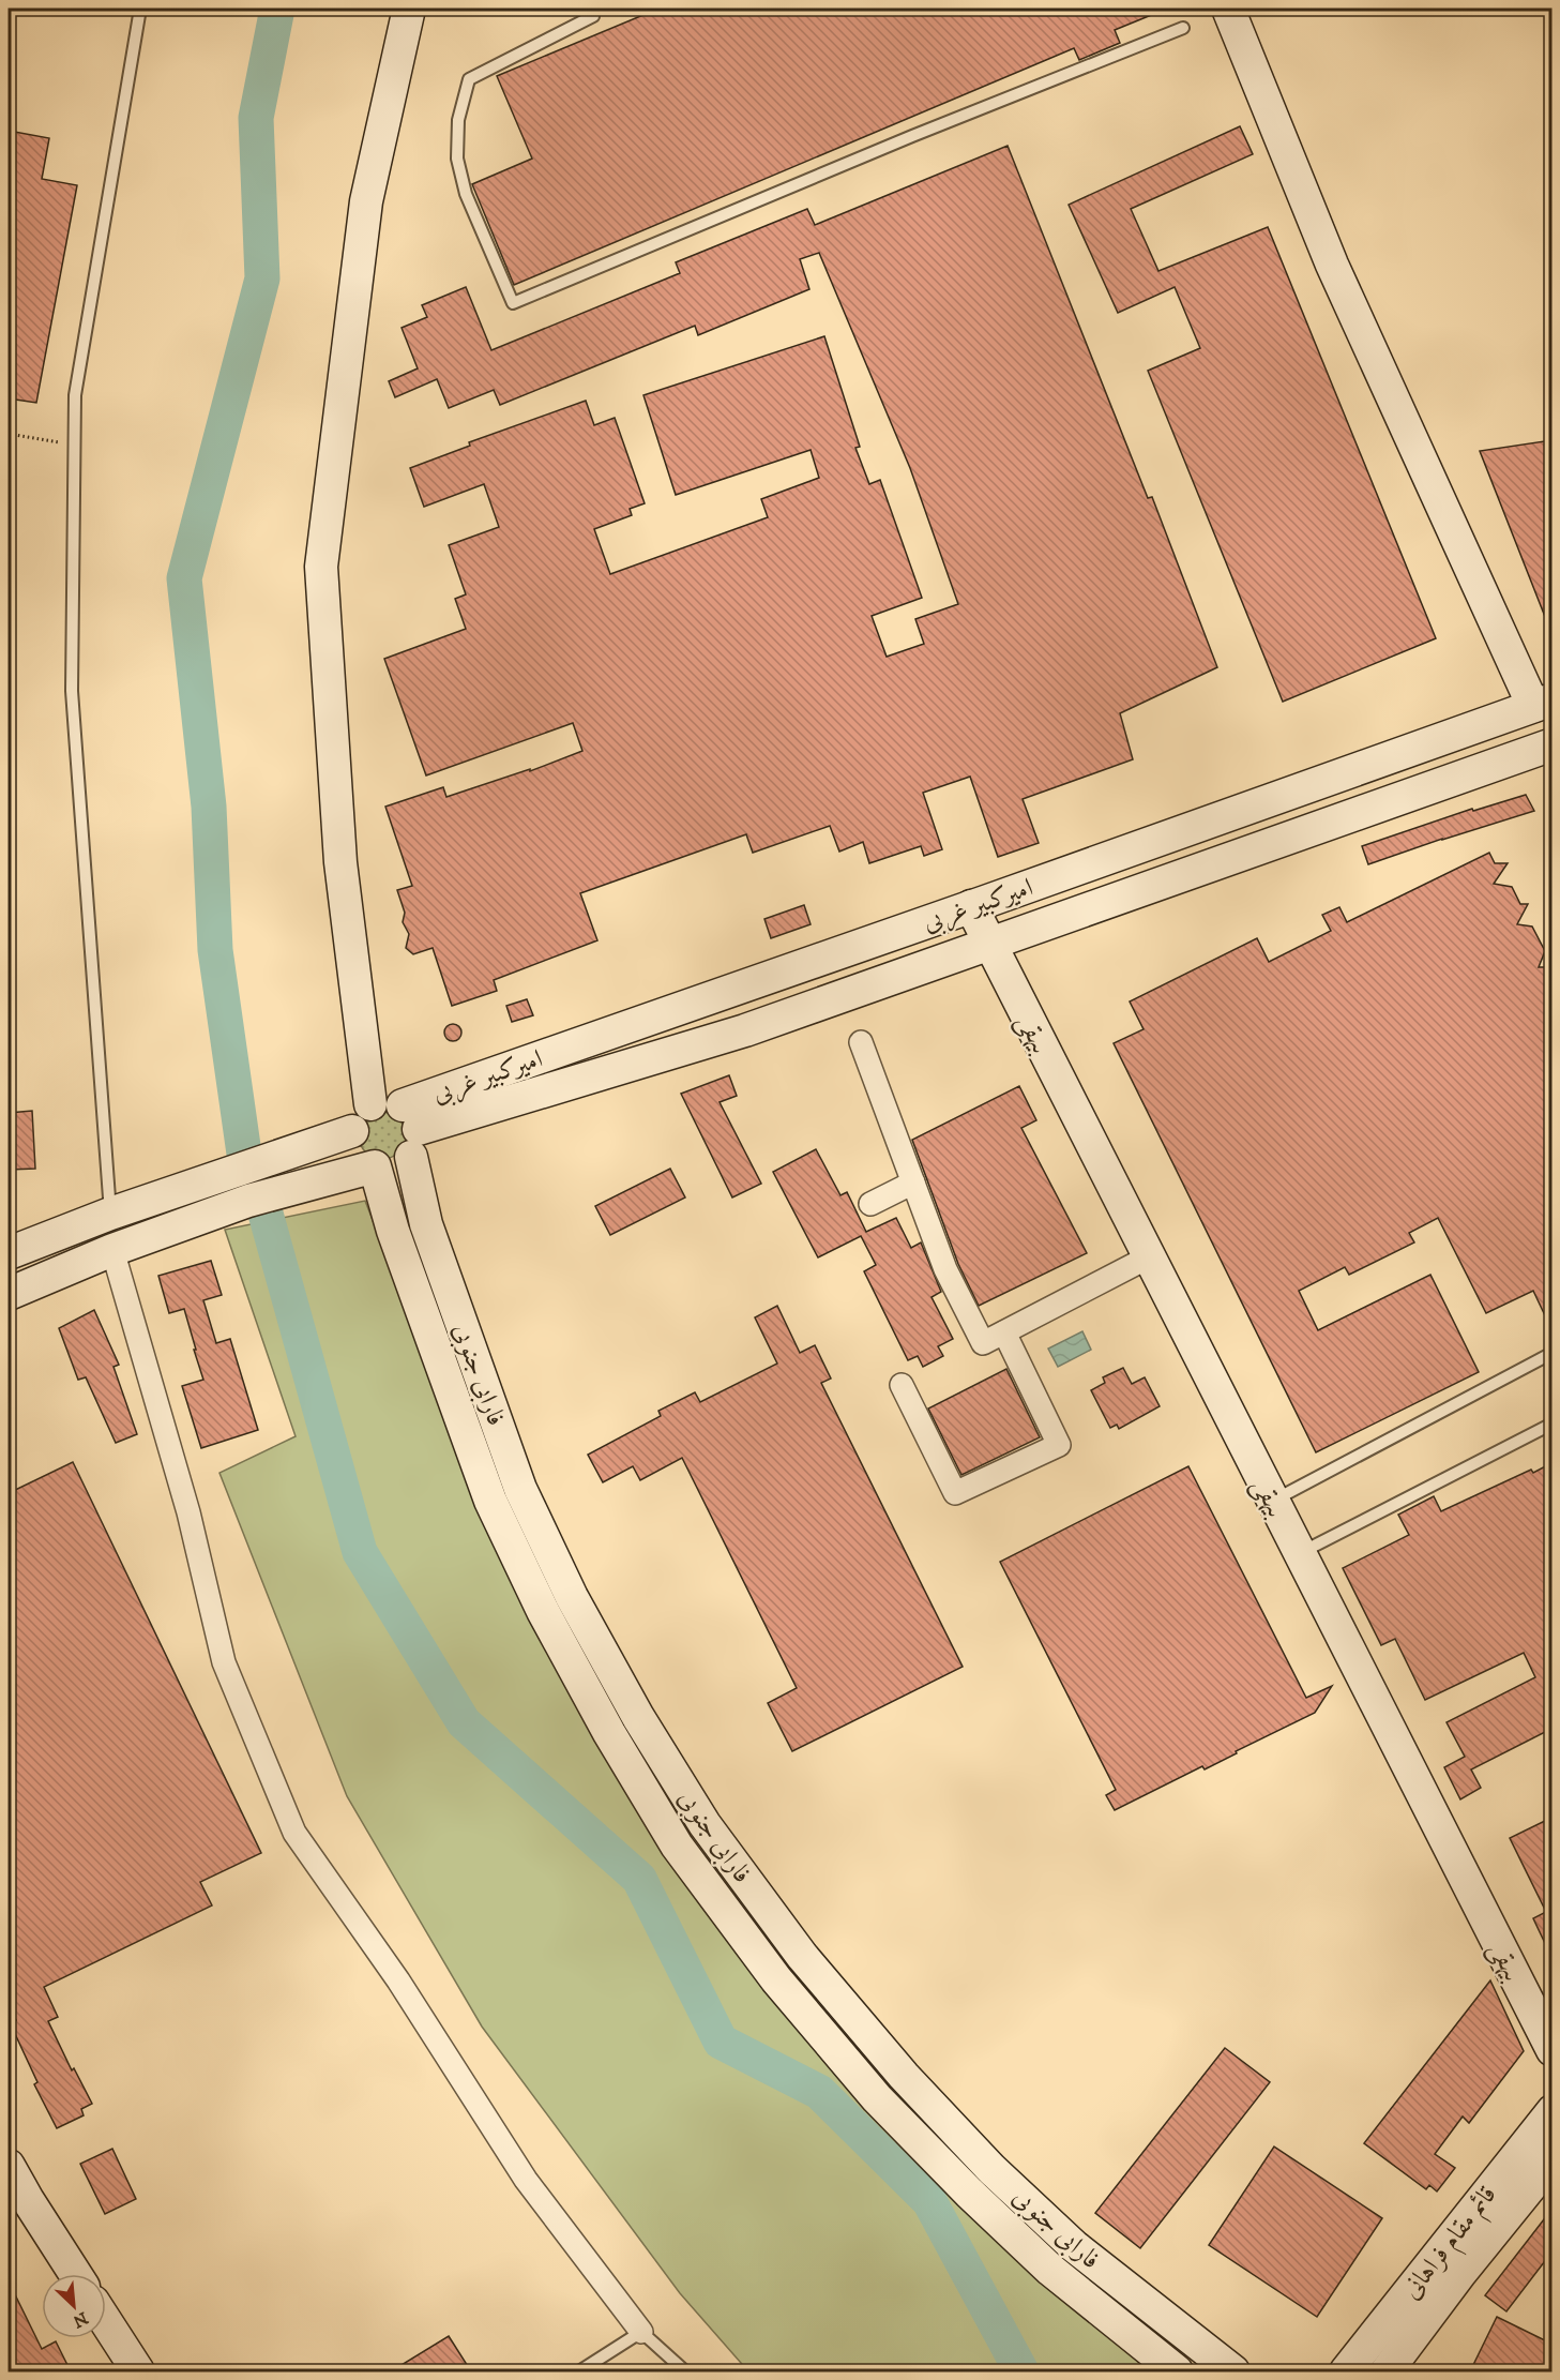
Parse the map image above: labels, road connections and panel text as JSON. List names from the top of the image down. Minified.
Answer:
{"streets":{"street":["امیرکبیر غربی","بیهقی","فارابی جنوبی","قائم مقام فراهانی"]},"crossings":[["امیرکبیر غربی","بیهقی"],["امیرکبیر غربی","فارابی جنوبی"]],"north":"bottom right"}
